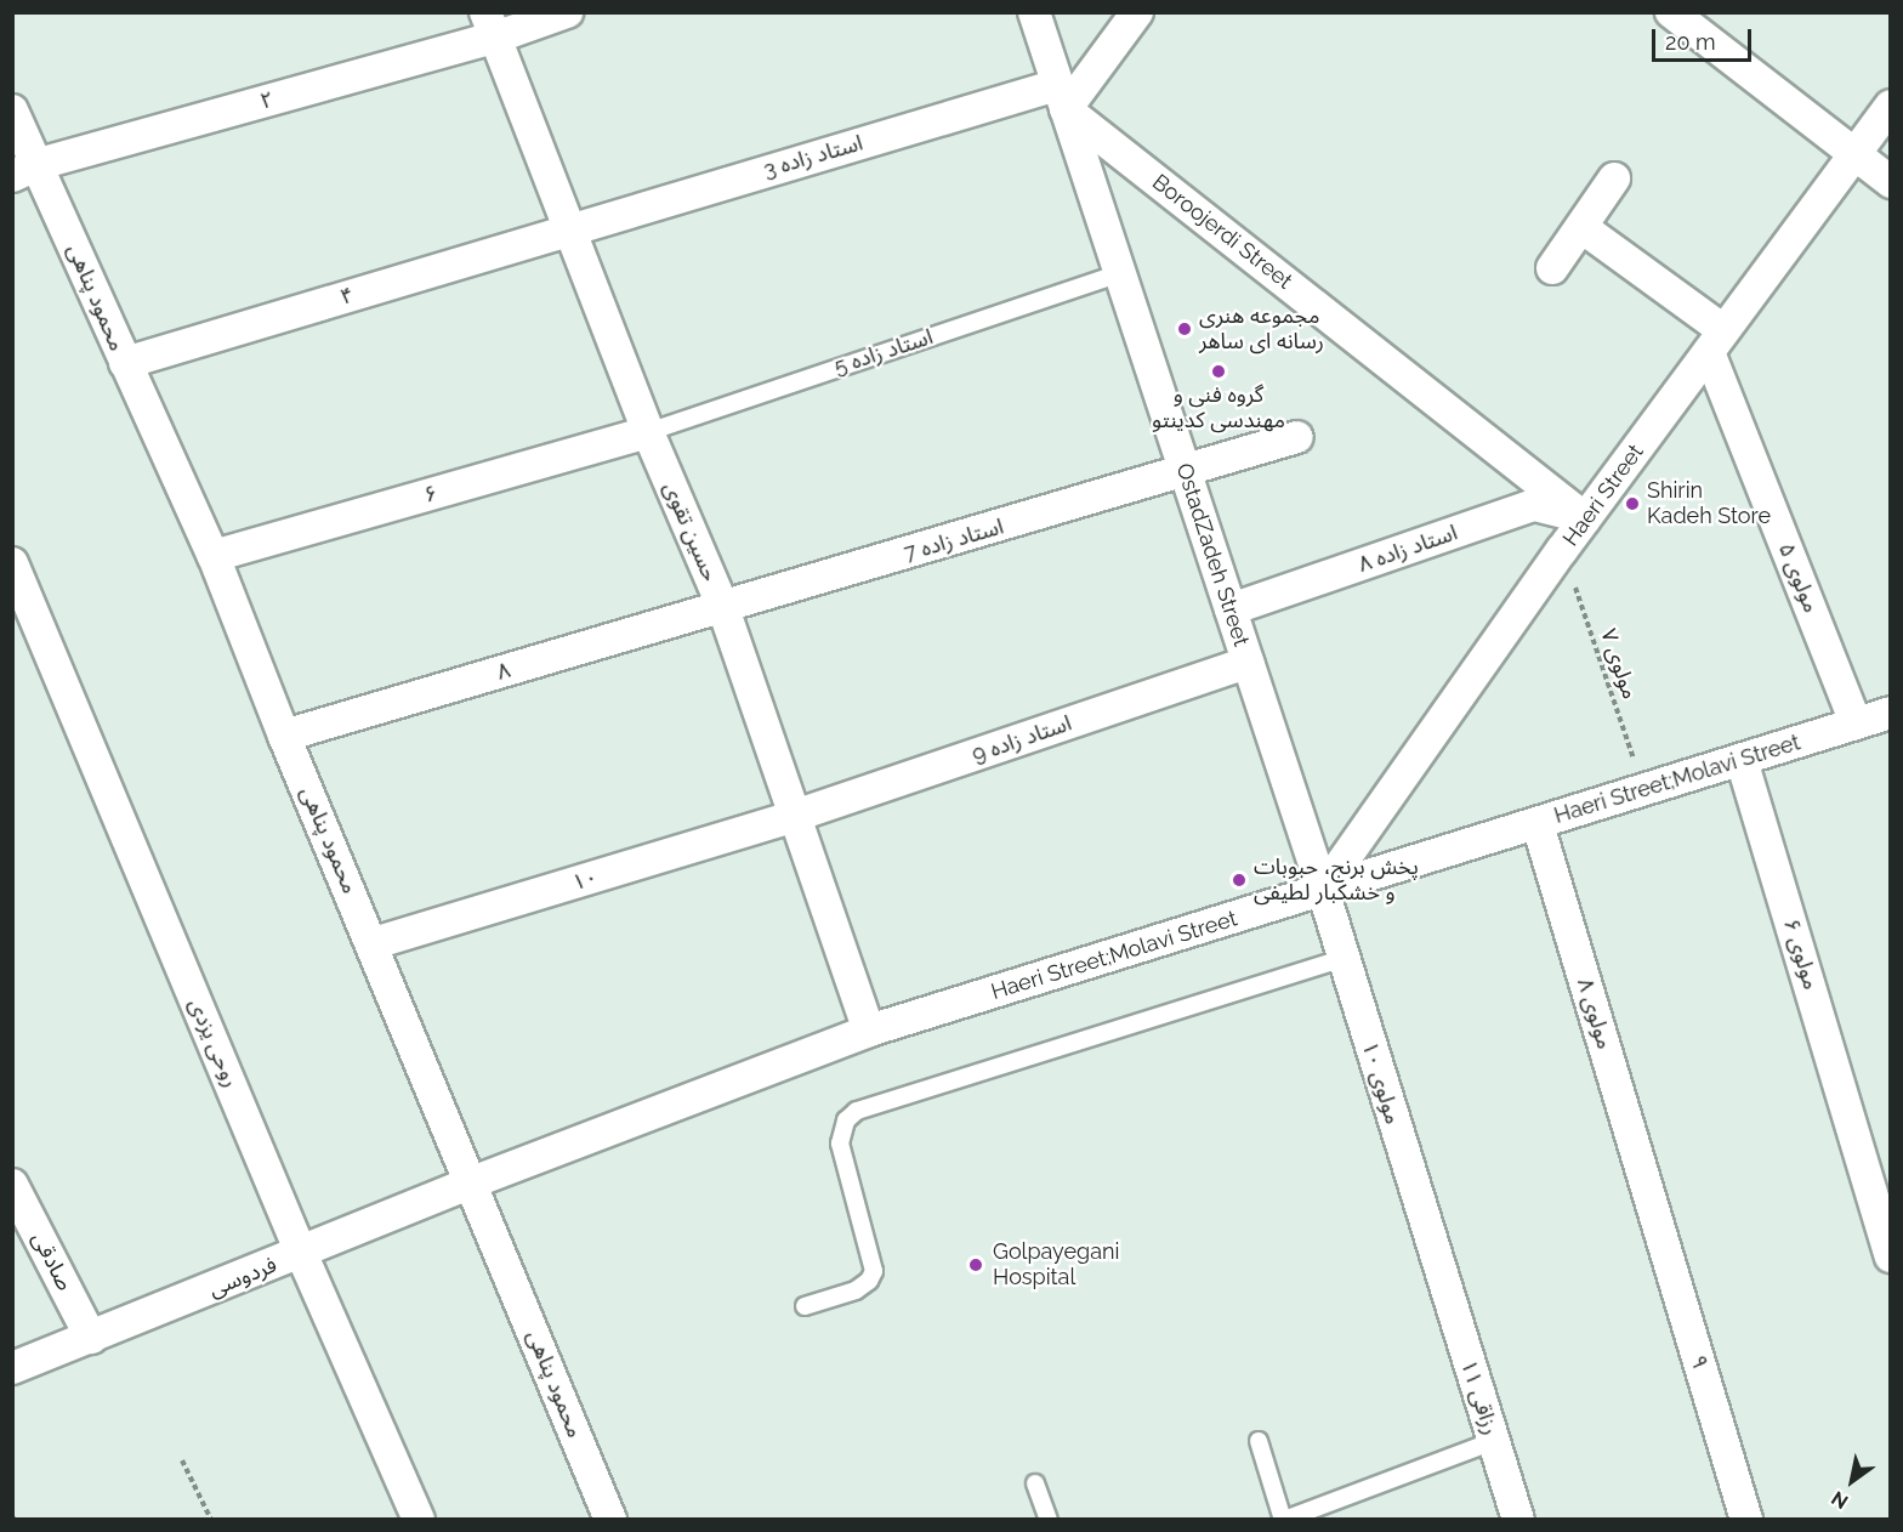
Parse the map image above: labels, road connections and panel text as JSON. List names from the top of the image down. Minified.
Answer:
{"streets":{"street":["۲","استاد زاده 3","Boroojerdi Street","۴","محمود پناهی","۶","Haeri Street","حسین تقوی","استاد زاده 7","استاد زاده ۸","OstadZadeh Street","مولوی ۵","۸","استاد زاده 9","Haeri Street;Molavi Street","۱۰","مولوی ۶","مولوی ۸","روحی یزدی","مولوی ۱۰","صادقی","فردوسی","۹","رزاقی ۱۱"],"lane":["استاد زاده 5"],"path":["مولوی ۷"]},"crossings":[["۲","محمود پناهی"],["۲","حسین تقوی"],["استاد زاده 3","Boroojerdi Street"],["استاد زاده 3","۴"],["استاد زاده 3","حسین تقوی"],["استاد زاده 3","OstadZadeh Street"],["Boroojerdi Street","Haeri Street"],["Boroojerdi Street","استاد زاده ۸"],["Boroojerdi Street","OstadZadeh Street"],["۴","محمود پناهی"],["۴","حسین تقوی"],["محمود پناهی","۶"],["محمود پناهی","۸"],["محمود پناهی","Haeri Street;Molavi Street"],["محمود پناهی","۱۰"],["محمود پناهی","فردوسی"],["استاد زاده 5","۶"],["استاد زاده 5","حسین تقوی"],["استاد زاده 5","OstadZadeh Street"],["۶","حسین تقوی"],["Haeri Street","استاد زاده ۸"],["Haeri Street","OstadZadeh Street"],["Haeri Street","مولوی ۵"],["Haeri Street","مولوی ۷"],["Haeri Street","Haeri Street;Molavi Street"],["Haeri Street","مولوی ۱۰"],["حسین تقوی","استاد زاده 7"],["حسین تقوی","۸"],["حسین تقوی","استاد زاده 9"],["حسین تقوی","Haeri Street;Molavi Street"],["حسین تقوی","۱۰"],["استاد زاده 7","OstadZadeh Street"],["استاد زاده 7","۸"],["استاد زاده ۸","OstadZadeh Street"],["OstadZadeh Street","استاد زاده 9"],["OstadZadeh Street","Haeri Street;Molavi Street"],["OstadZadeh Street","مولوی ۱۰"],["مولوی ۵","Haeri Street;Molavi Street"],["مولوی ۷","Haeri Street;Molavi Street"],["استاد زاده 9","۱۰"],["Haeri Street;Molavi Street","مولوی ۶"],["Haeri Street;Molavi Street","مولوی ۸"],["Haeri Street;Molavi Street","مولوی ۱۰"],["Haeri Street;Molavi Street","فردوسی"],["مولوی ۸","۹"],["روحی یزدی","فردوسی"],["مولوی ۱۰","رزاقی ۱۱"],["صادقی","فردوسی"]],"places":["مجموعه هنری رسانه ای ساهر","گروه فنی و مهندسی کدینتو","Shirin Kadeh Store","پخش برنج، حبوبات و خشکبار لطیفی","Golpayegani Hospital"],"scale_bar":"20 m","north":"bottom left"}
